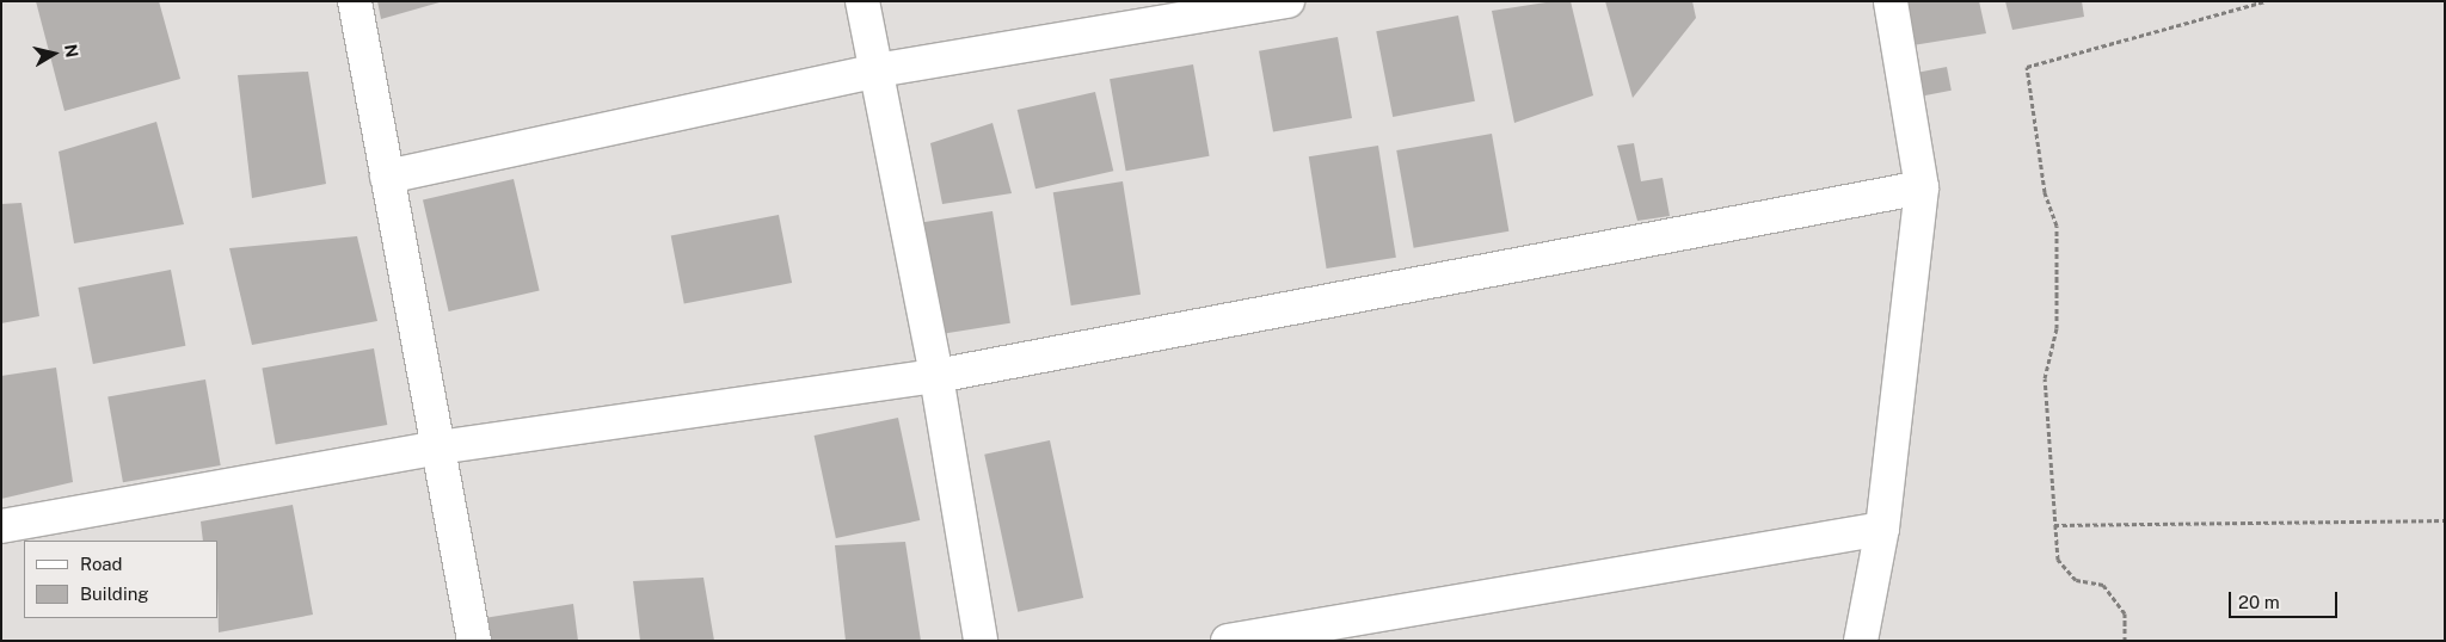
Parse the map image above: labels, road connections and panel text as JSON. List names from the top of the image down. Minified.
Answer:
{"legend":["Road","Building"],"scale_bar":"20 m","north":"right"}
